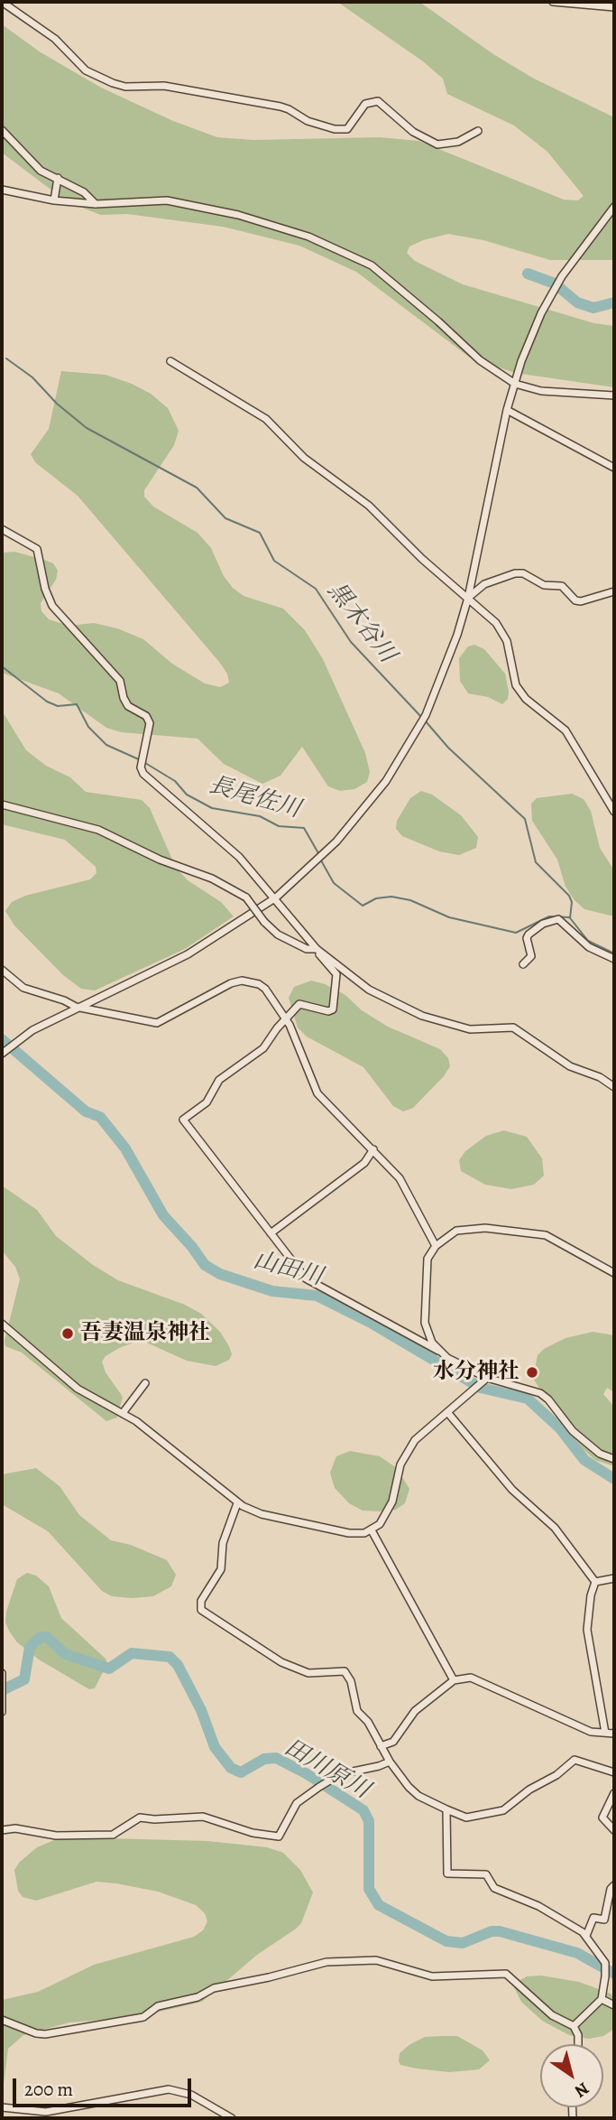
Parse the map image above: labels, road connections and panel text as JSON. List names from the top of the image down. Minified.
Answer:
{"water":["黒木谷川","長尾佐川","山田川","田川原川"],"places":["吾妻温泉神社","水分神社"],"scale_bar":"200 m","north":"bottom right"}
